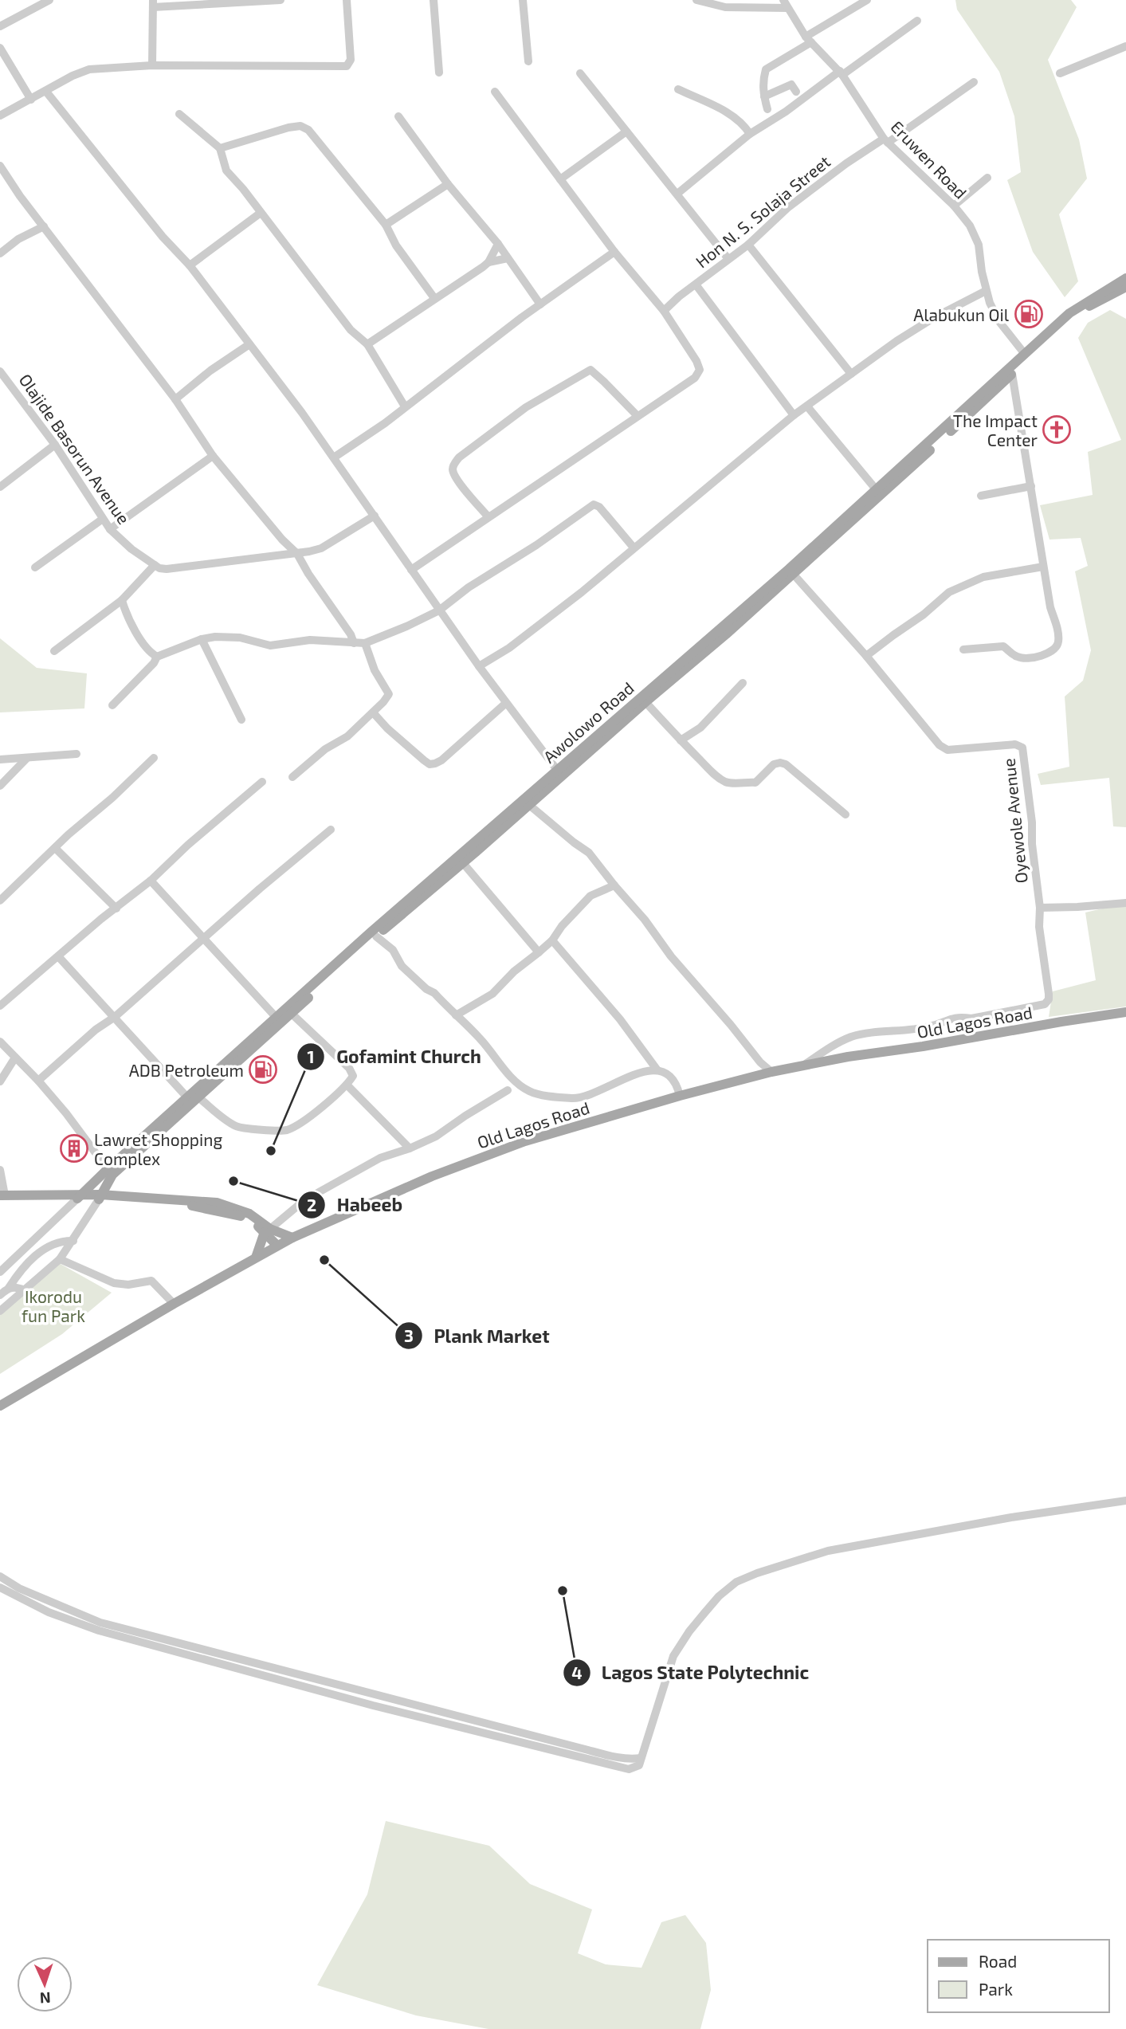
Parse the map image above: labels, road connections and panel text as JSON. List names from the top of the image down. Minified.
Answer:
{"streets":{"main road":["Awolowo Road","Old Lagos Road"],"street":["Eruwen Road","Hon N. S. Solaja Street","Olajide Basorun Avenue","Oyewole Avenue"]},"crossings":[["Eruwen Road","Hon N. S. Solaja Street"],["Eruwen Road","Awolowo Road"],["Awolowo Road","Oyewole Avenue"],["Oyewole Avenue","Old Lagos Road"]],"parks":["Ikorodu fun Park"],"places":{"fuel station":["Alabukun Oil","ADB Petroleum"],"church":["The Impact Center"],"building":["Lawret Shopping Complex"],"other":["Gofamint Church","Habeeb","Plank Market","Lagos State Polytechnic"]},"legend":["Road","Park"],"north":"bottom"}
